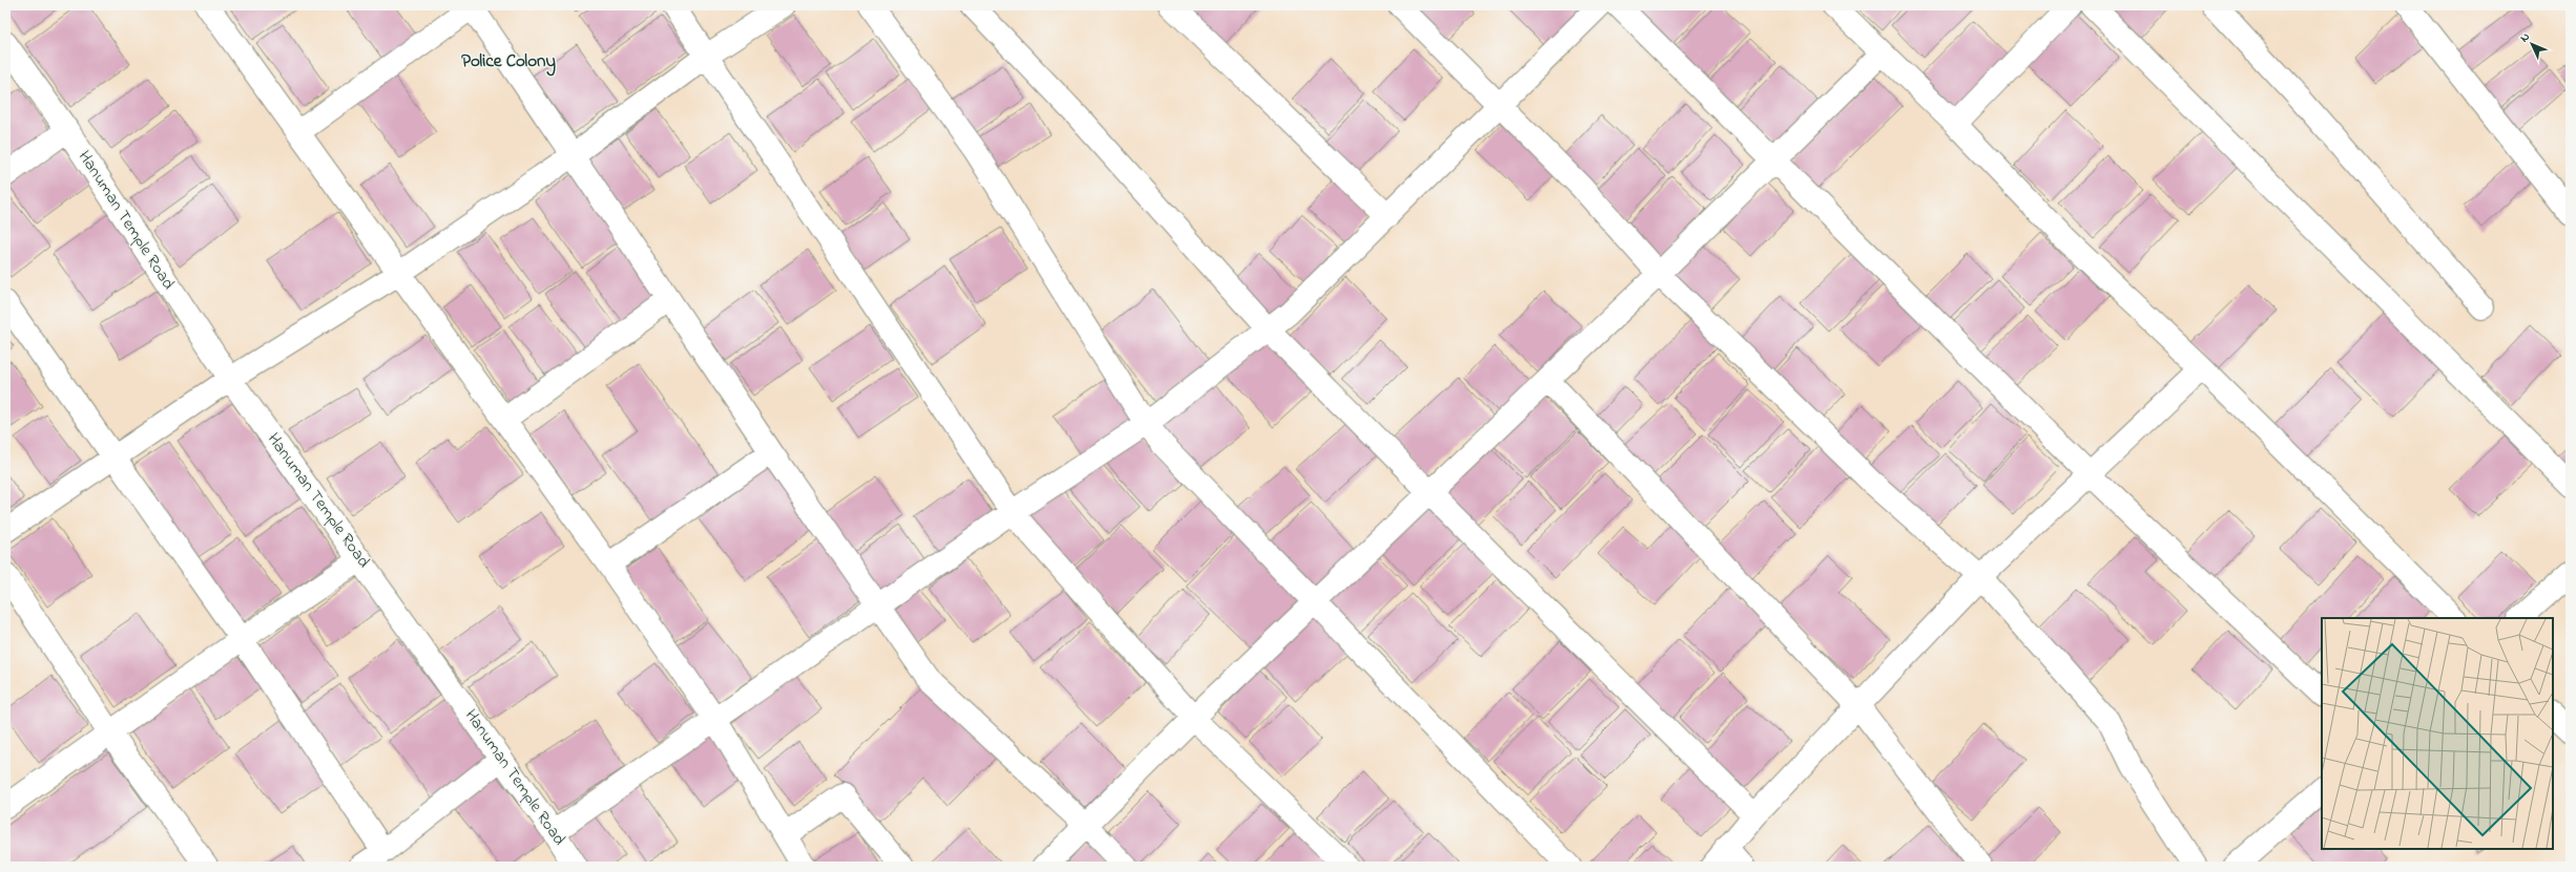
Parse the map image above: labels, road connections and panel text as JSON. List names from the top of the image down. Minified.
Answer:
{"streets":{"street":["Hanuman Temple Road"]},"districts":["Police Colony"],"north":"top left"}
